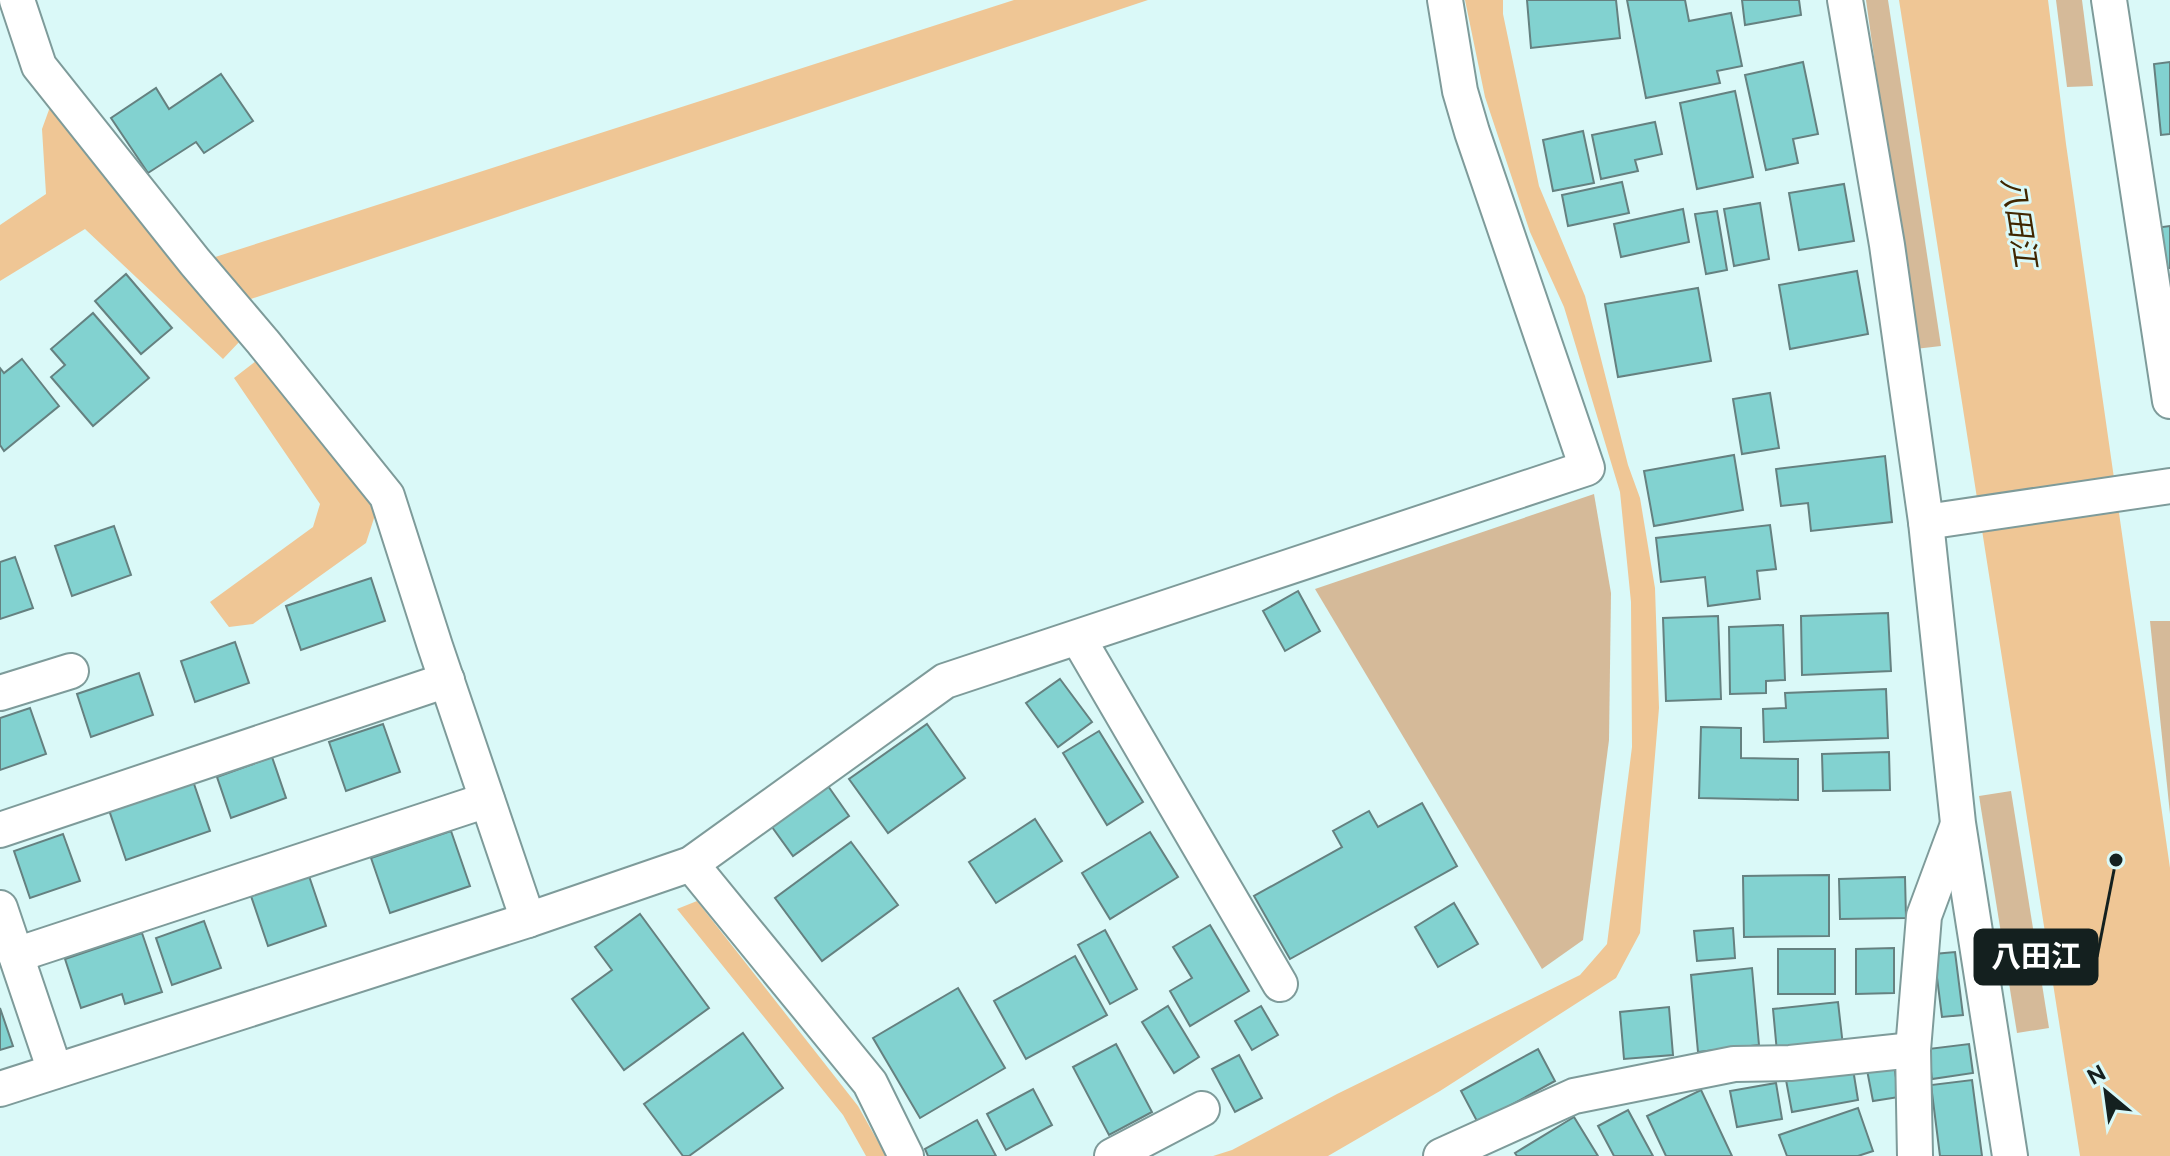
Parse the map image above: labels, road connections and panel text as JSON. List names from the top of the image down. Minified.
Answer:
{"water":["八田江"],"places":["八田江"],"north":"top left"}
